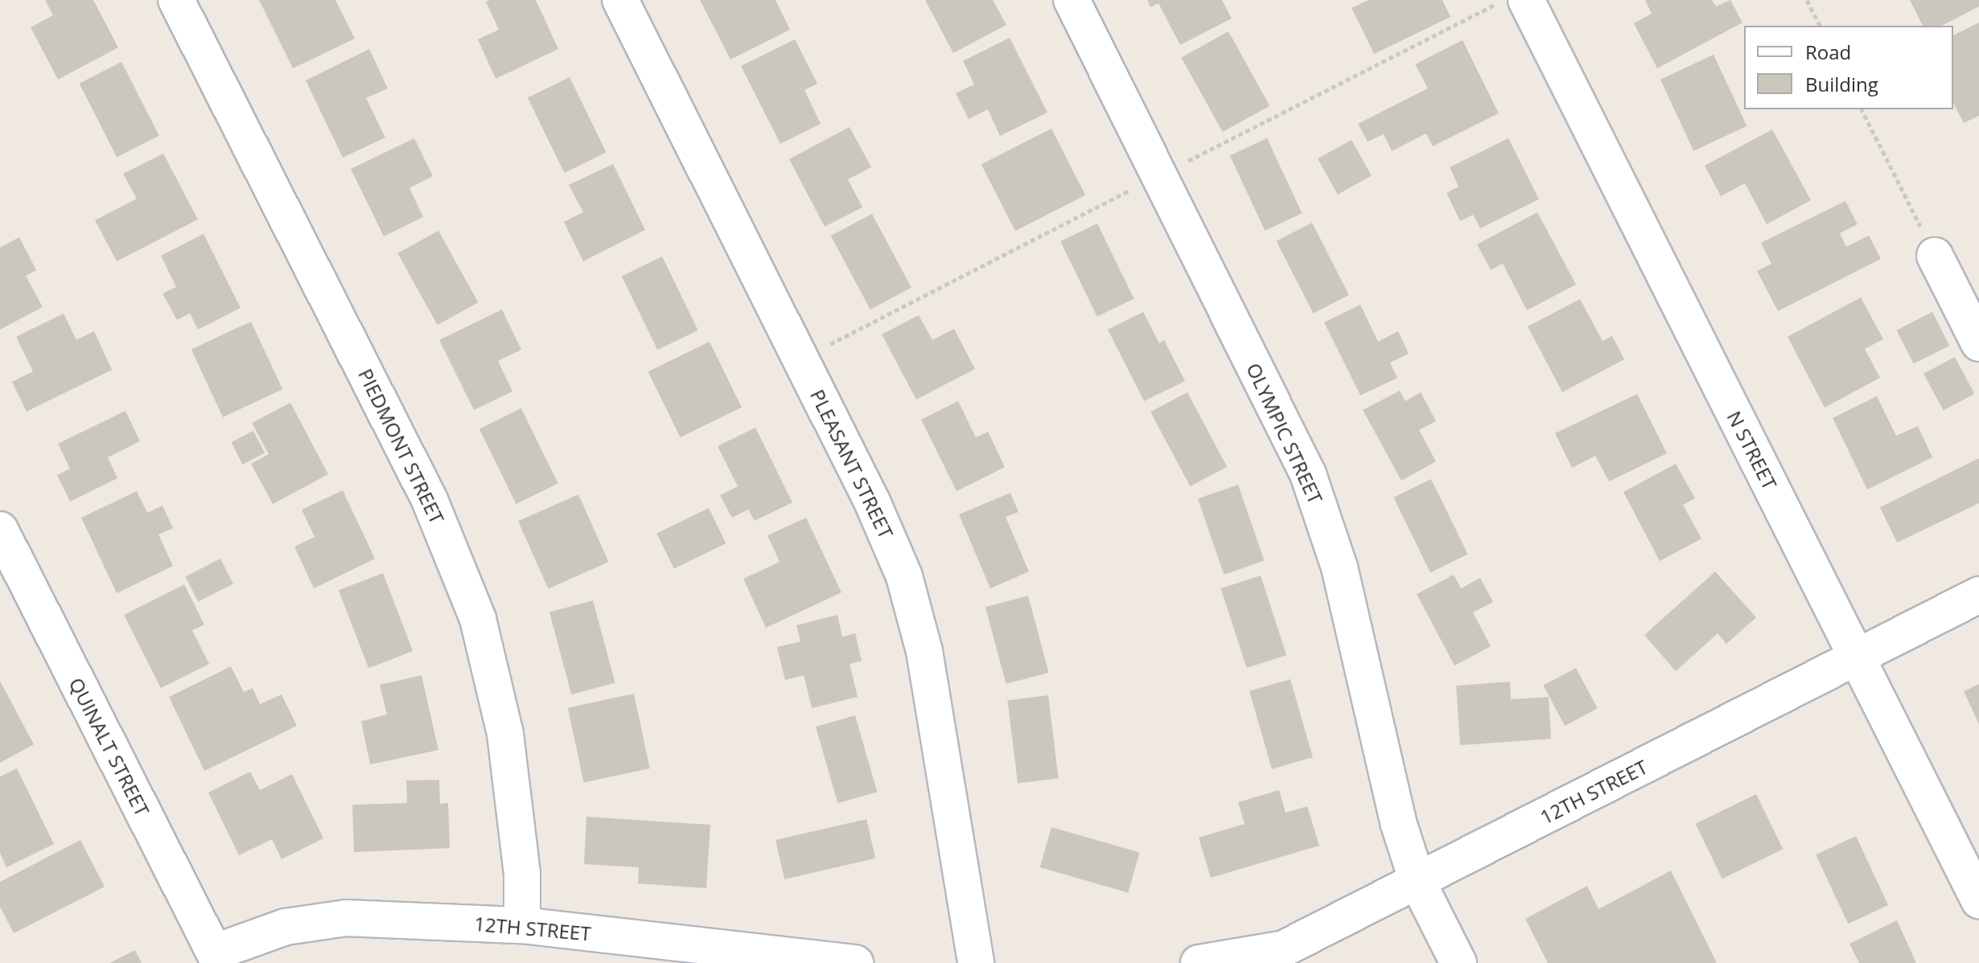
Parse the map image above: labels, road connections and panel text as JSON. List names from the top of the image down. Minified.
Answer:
{"streets":{"street":["OLYMPIC STREET","PIEDMONT STREET","N STREET","PLEASANT STREET","QUINALT STREET","12TH STREET"]},"crossings":[["OLYMPIC STREET","12TH STREET"],["PIEDMONT STREET","12TH STREET"],["N STREET","12TH STREET"],["QUINALT STREET","12TH STREET"]],"legend":["Road","Building"]}
